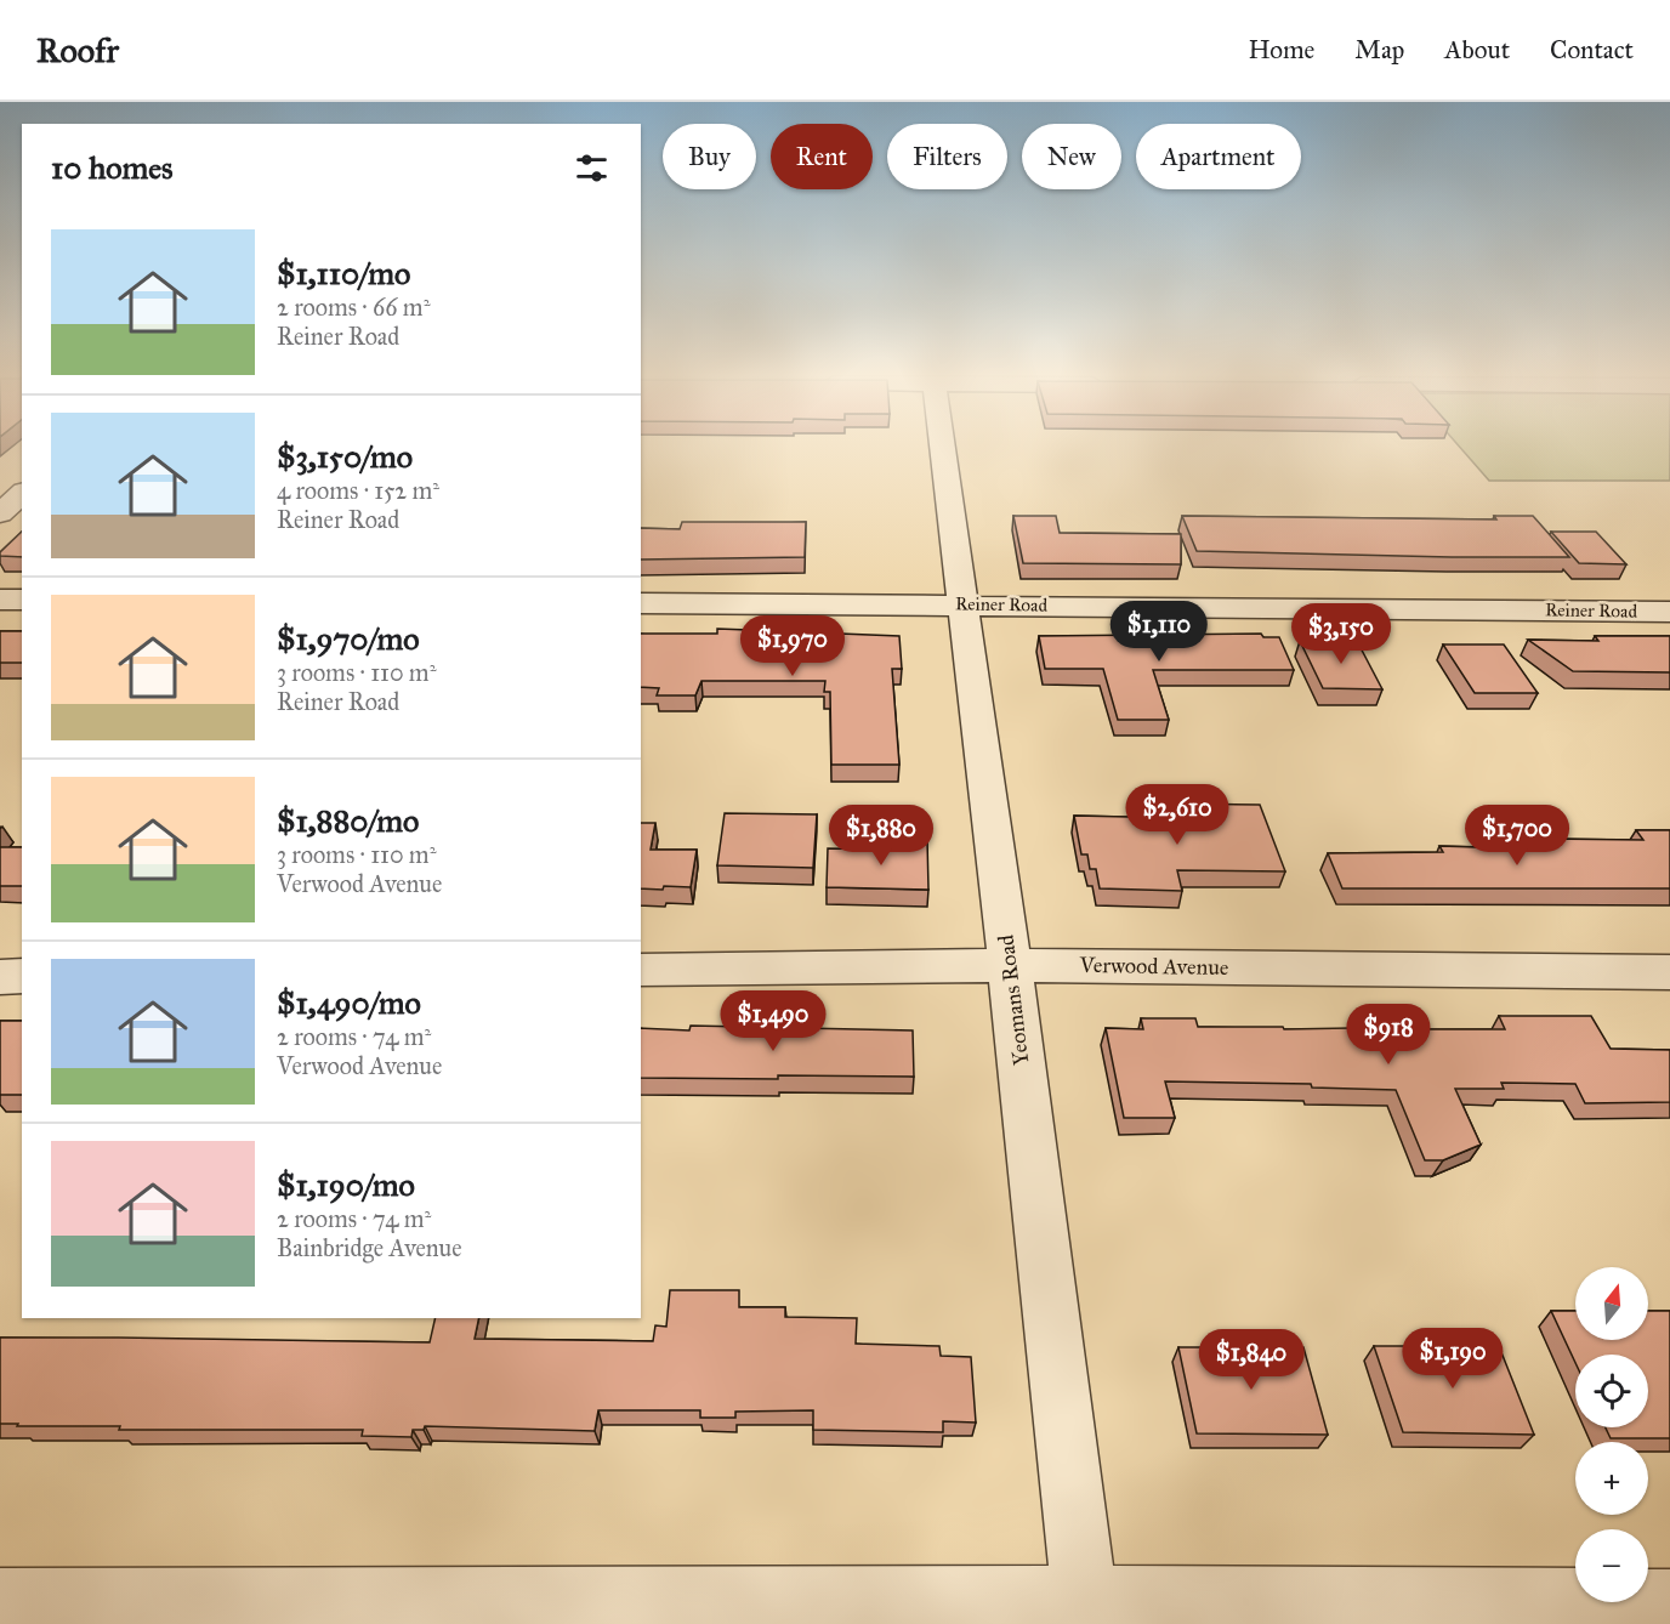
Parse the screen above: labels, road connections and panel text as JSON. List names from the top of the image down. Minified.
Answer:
{"streets":{"street":["Reiner Road","Verwood Avenue","Yeomans Road"]},"crossings":[["Reiner Road","Yeomans Road"],["Verwood Avenue","Yeomans Road"]],"north":"top","page":{"header":"Roofr","nav":["Home","Map","About","Contact"],"chip":["Buy","Rent","Filters","New","Apartment"],"heading":"10 homes","list":[{"name":"$1,110/mo","note":"2 rooms · 66 m² · Reiner Road"},{"name":"$3,150/mo","note":"4 rooms · 152 m² · Reiner Road"},{"name":"$1,970/mo","note":"3 rooms · 110 m² · Reiner Road"},{"name":"$1,880/mo","note":"3 rooms · 110 m² · Verwood Avenue"},{"name":"$1,490/mo","note":"2 rooms · 74 m² · Verwood Avenue"},{"name":"$1,190/mo","note":"2 rooms · 74 m² · Bainbridge Avenue"}],"price":["$1,110","$3,150","$1,970","$2,610","$1,880","$1,700","$1,490","$918","$1,190","$1,840"],"map_buttons":["+","−"]}}
